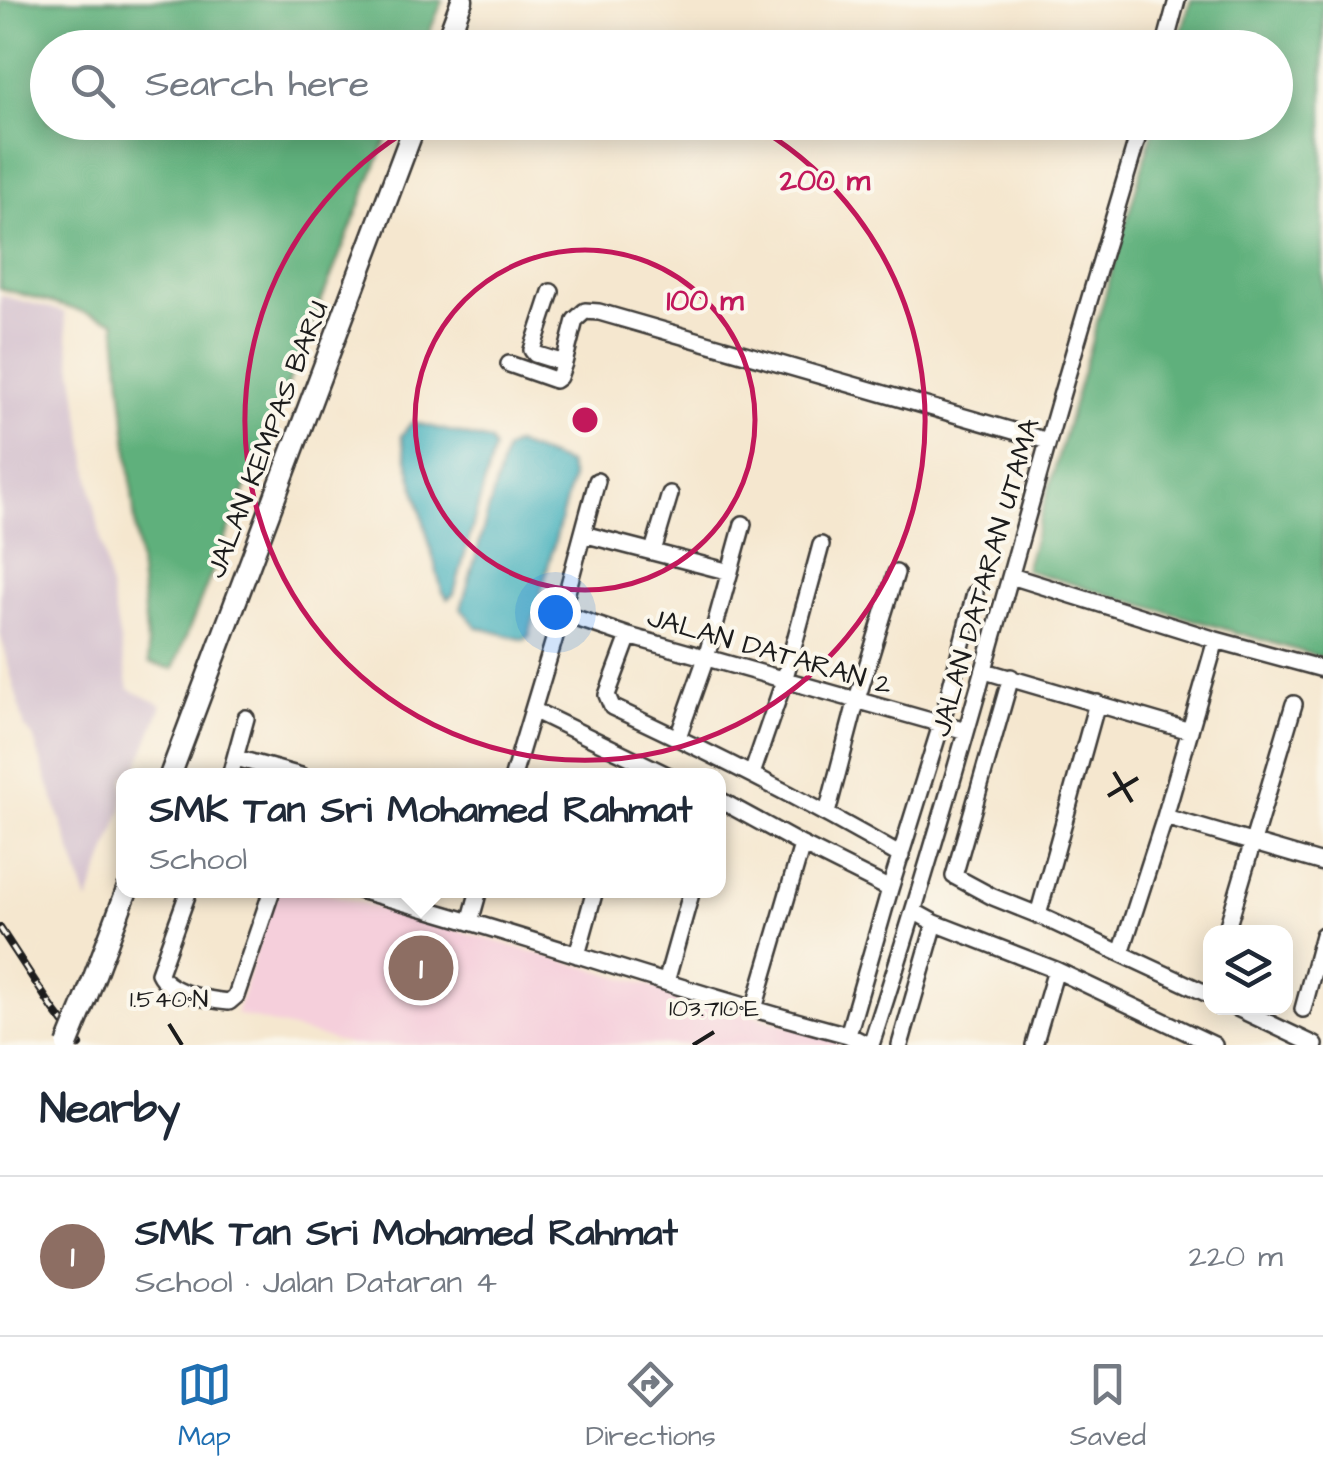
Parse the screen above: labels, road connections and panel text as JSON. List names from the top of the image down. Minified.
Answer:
{"streets":{"main road":["JALAN KEMPAS BARU"],"street":["JALAN DATARAN UTAMA","JALAN DATARAN 2"]},"crossings":[["JALAN DATARAN UTAMA","JALAN DATARAN 2"]],"page":{"search":"Search here","popup":["SMK Tan Sri Mohamed Rahmat","School"],"pins":"1","heading":"Nearby","list":[{"mark":"1","name":"SMK Tan Sri Mohamed Rahmat","note":"School · Jalan Dataran 4","value":"220 m"}],"nav":["Map","Directions","Saved"]},"coordinates":["1.540°N","103.710°E"],"rings":["200 m","100 m"]}
